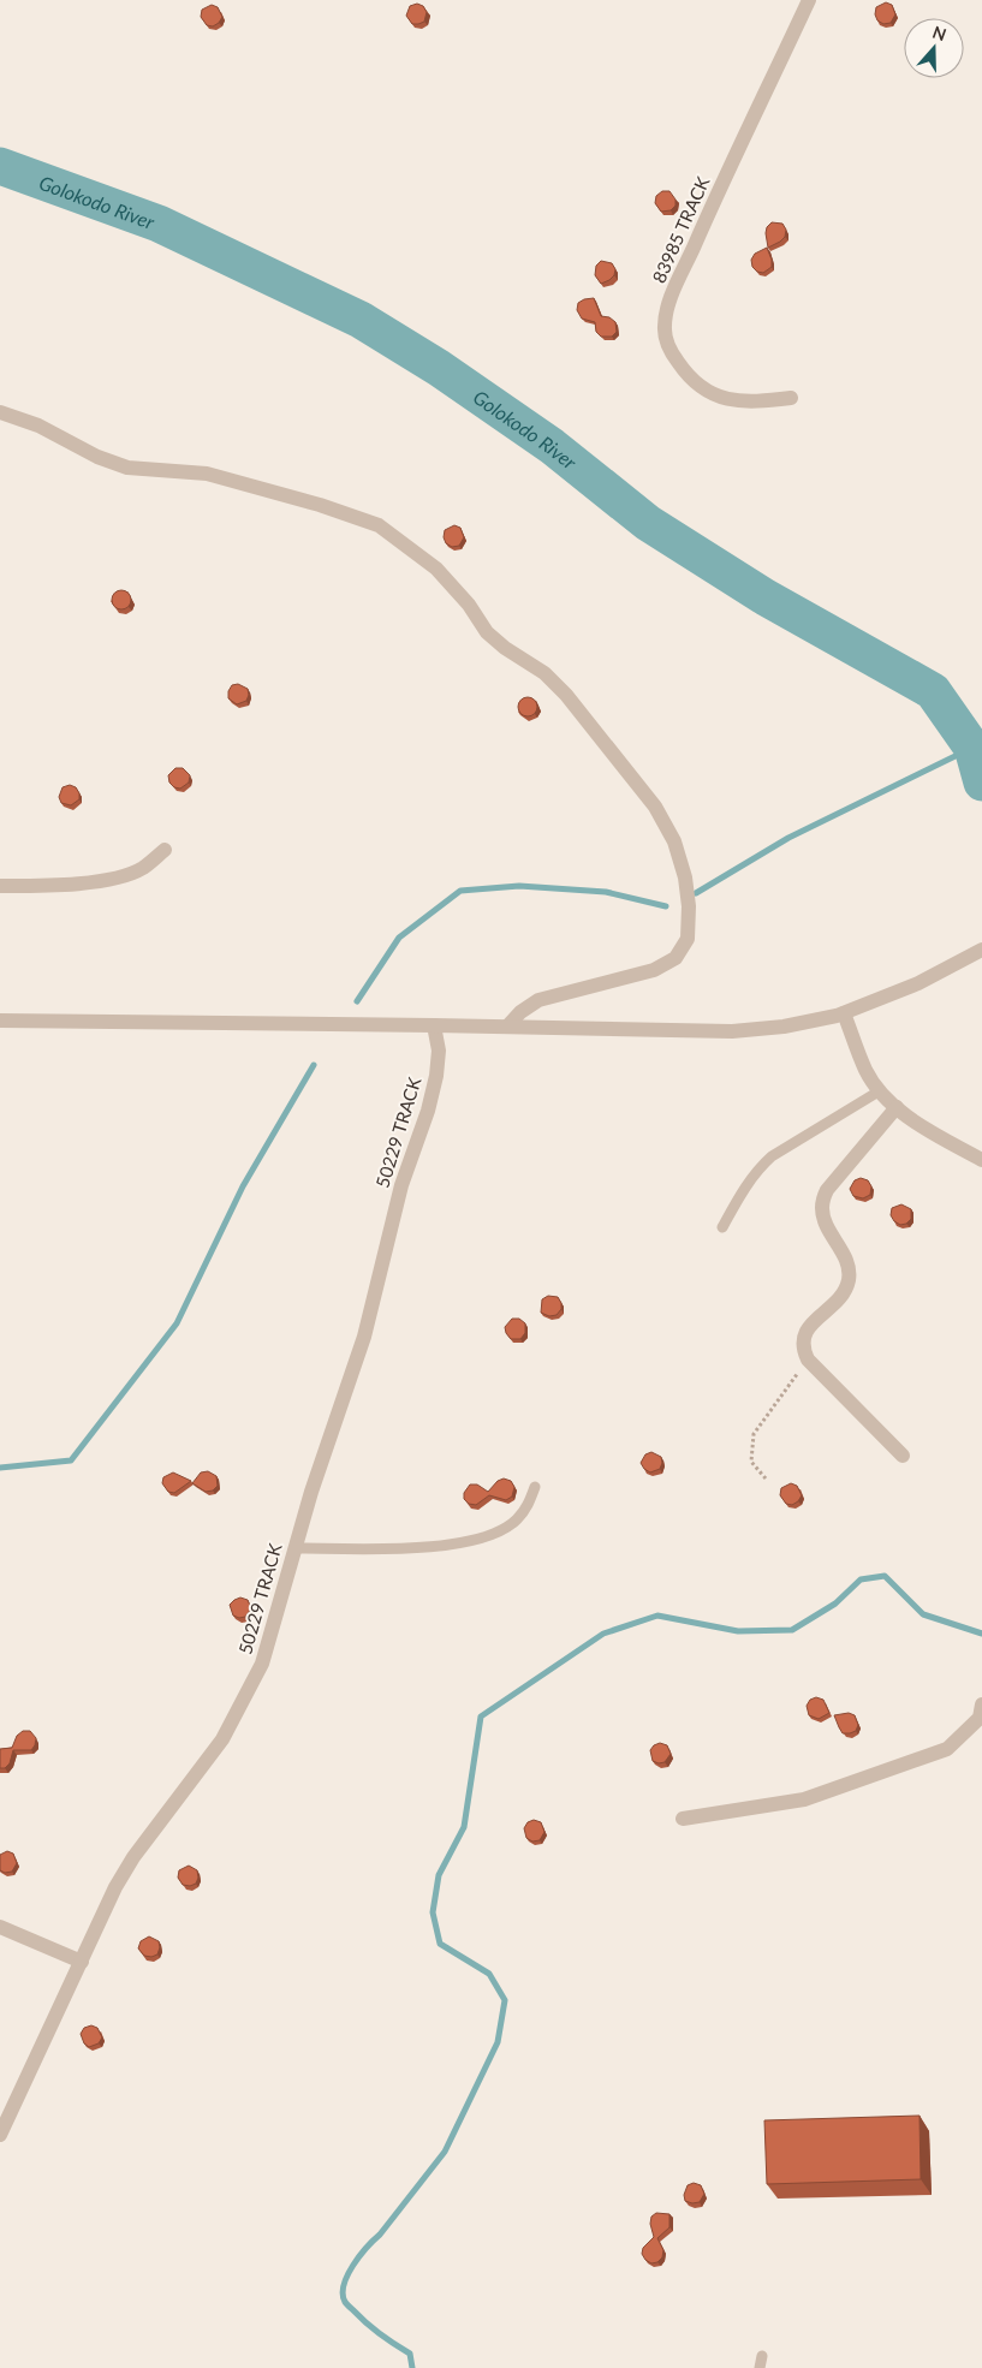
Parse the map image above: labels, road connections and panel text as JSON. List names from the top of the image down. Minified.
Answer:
{"streets":{"street":["83985 TRACK","50229 TRACK"]},"water":["Golokodo River"],"north":"top"}
